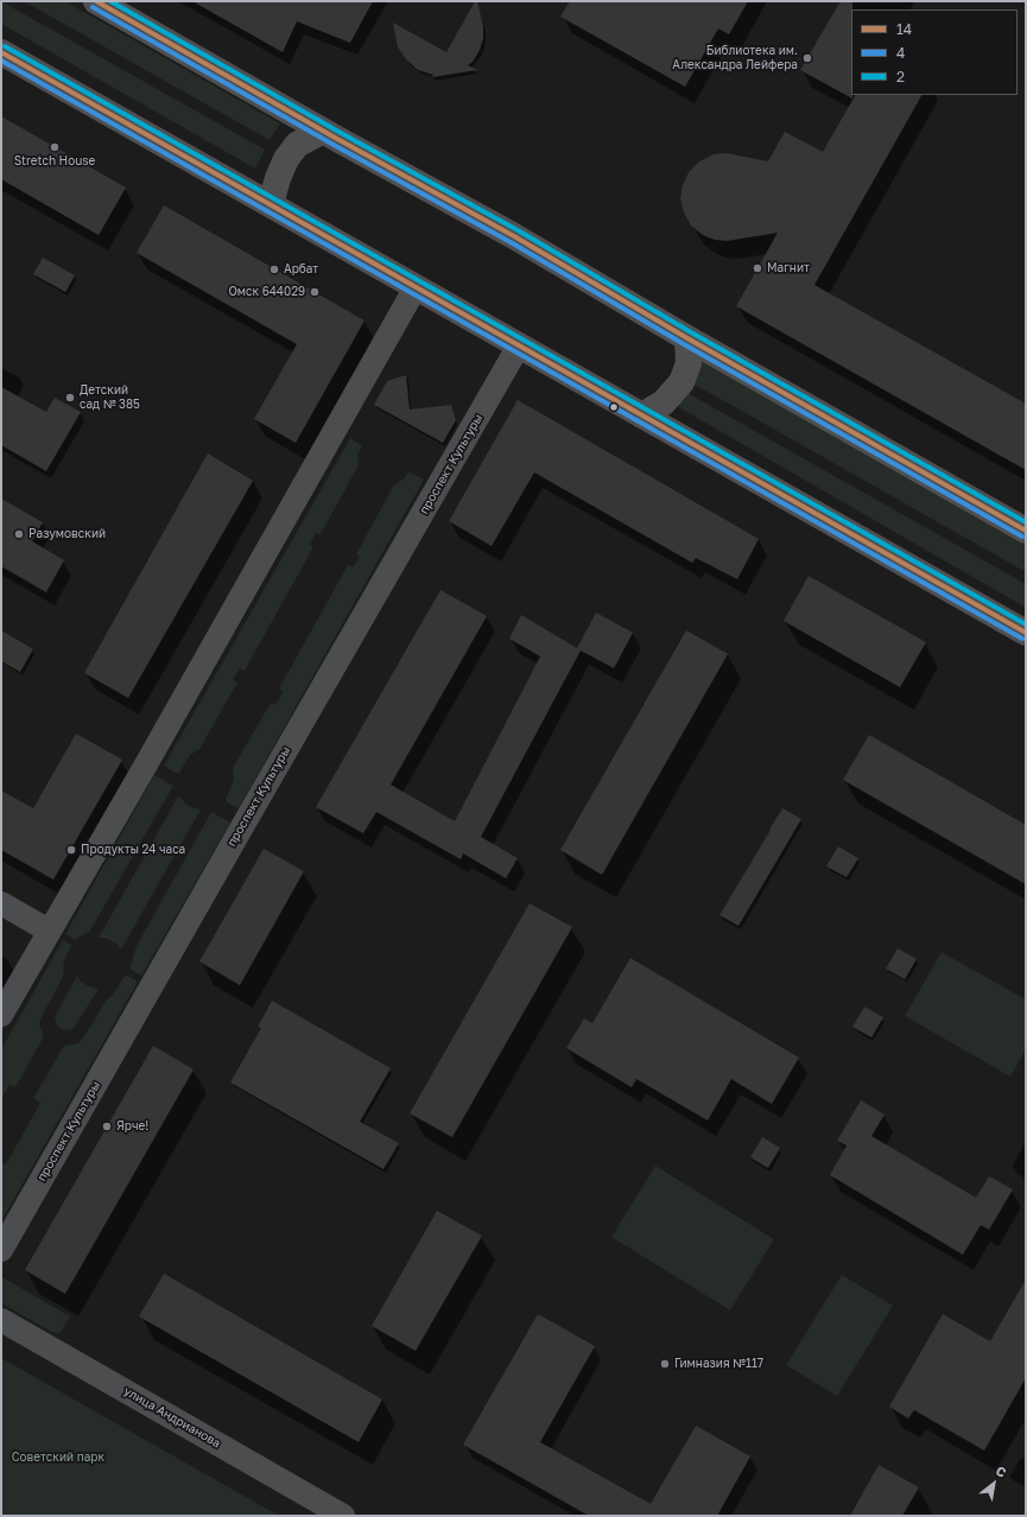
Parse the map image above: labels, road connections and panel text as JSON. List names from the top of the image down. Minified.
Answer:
{"streets":{"street":["проспект Культуры","улица Андрианова"]},"parks":["Советский парк"],"places":["Библиотека им. Александра Лейфера","Stretch House","Магнит","Арбат","Омск 644029","Детский сад № 385","Разумовский","Продукты 24 часа","Ярче!","Гимназия №117"],"lines":["transit line 14","transit line 2","transit line 4"],"legend":["14","4","2"],"north":"top right"}
